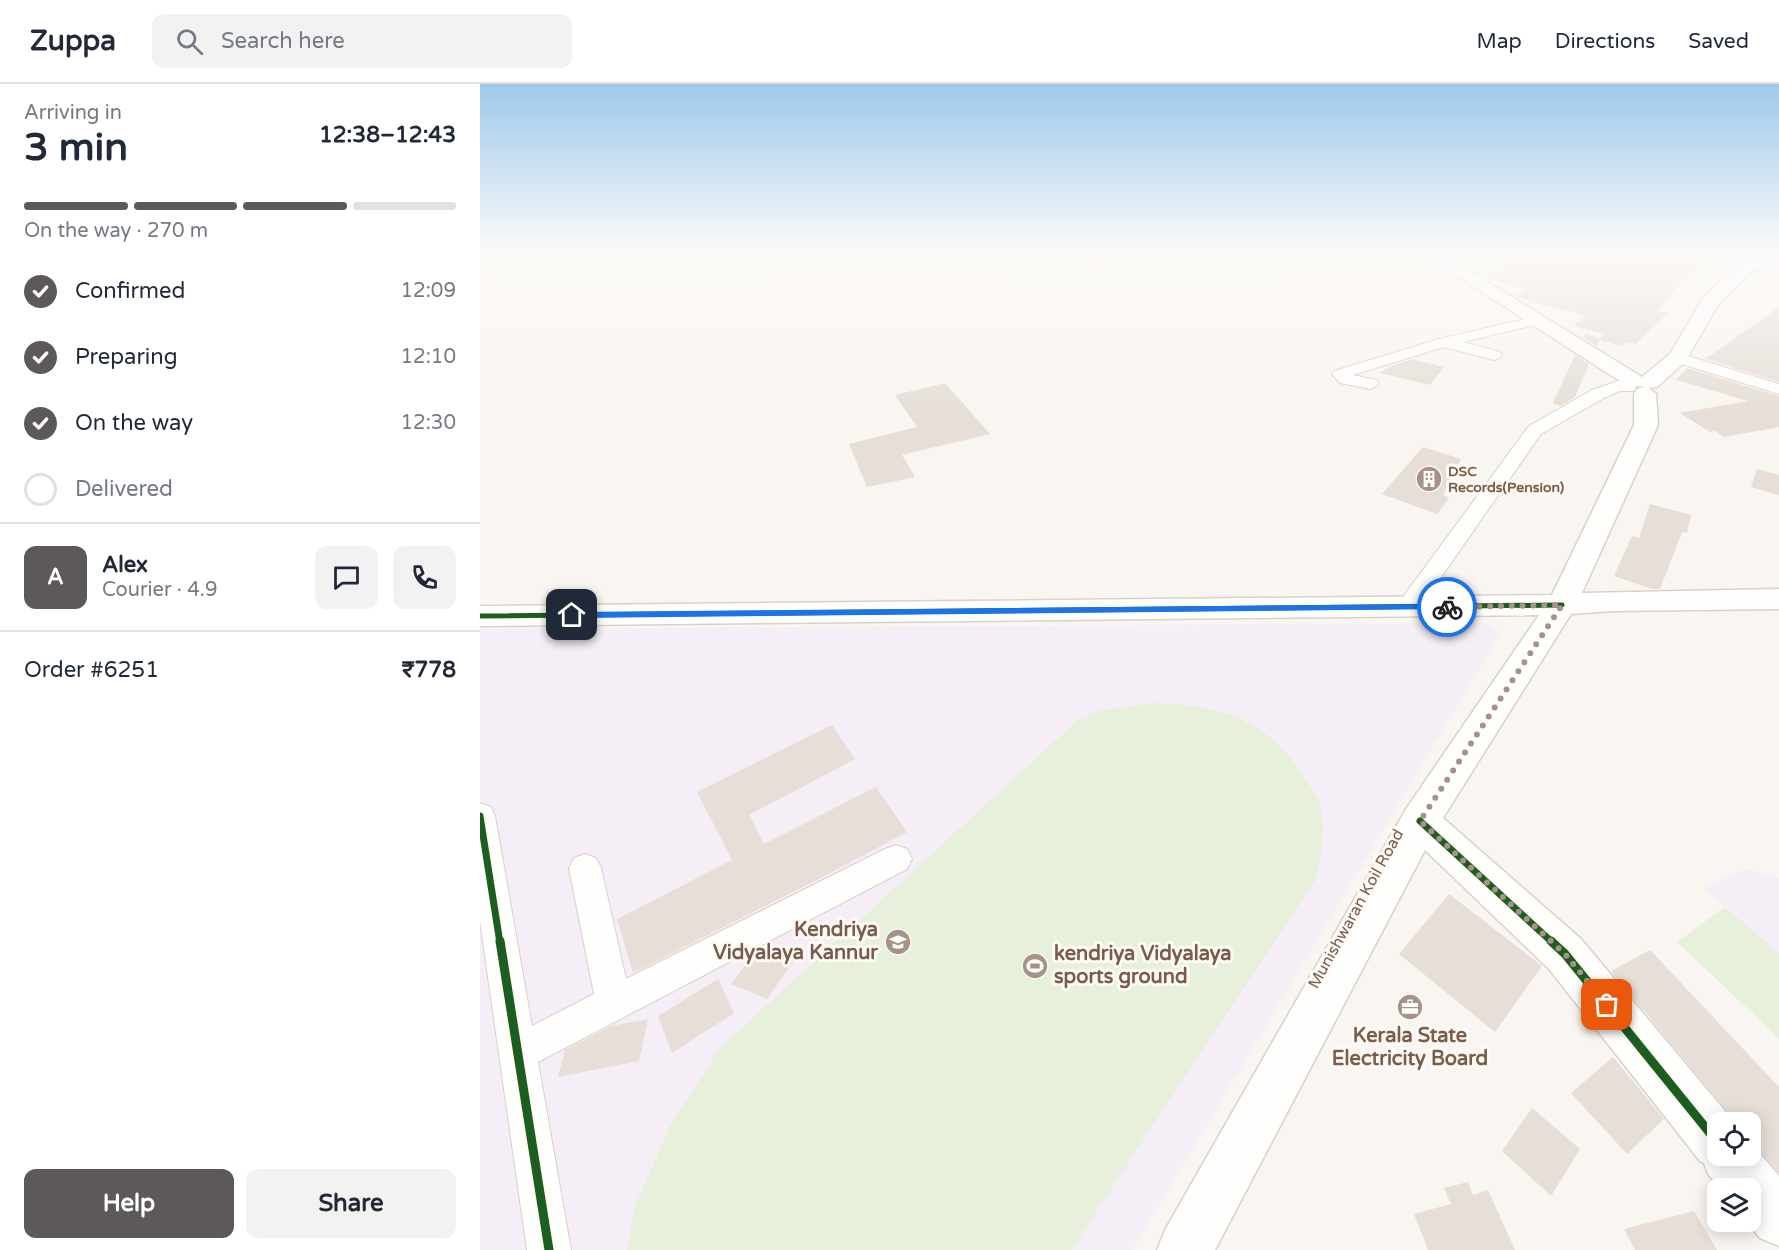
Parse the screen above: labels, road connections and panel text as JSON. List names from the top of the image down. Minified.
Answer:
{"streets":{"main road":["Munishwaran Koil Road"]},"places":{"building":["DSC Records(Pension)"],"school or university":["Kendriya Vidyalaya Kannur"],"sports":["kendriya Vidyalaya sports ground"],"office":["Kerala State Electricity Board"]},"page":{"header":"Zuppa","search":"Search here","nav":["Map","Directions","Saved"],"heading":["3 min","Arriving in","12:38–12:43"],"panel":["Alex","Courier · 4.9","Order #6251","₹778"],"bar":"On the way · 270 m","list":[["Confirmed","12:09"],["Preparing","12:10"],["On the way","12:30"],"Delivered"],"round":"A","buttons":["Help","Share"]}}
